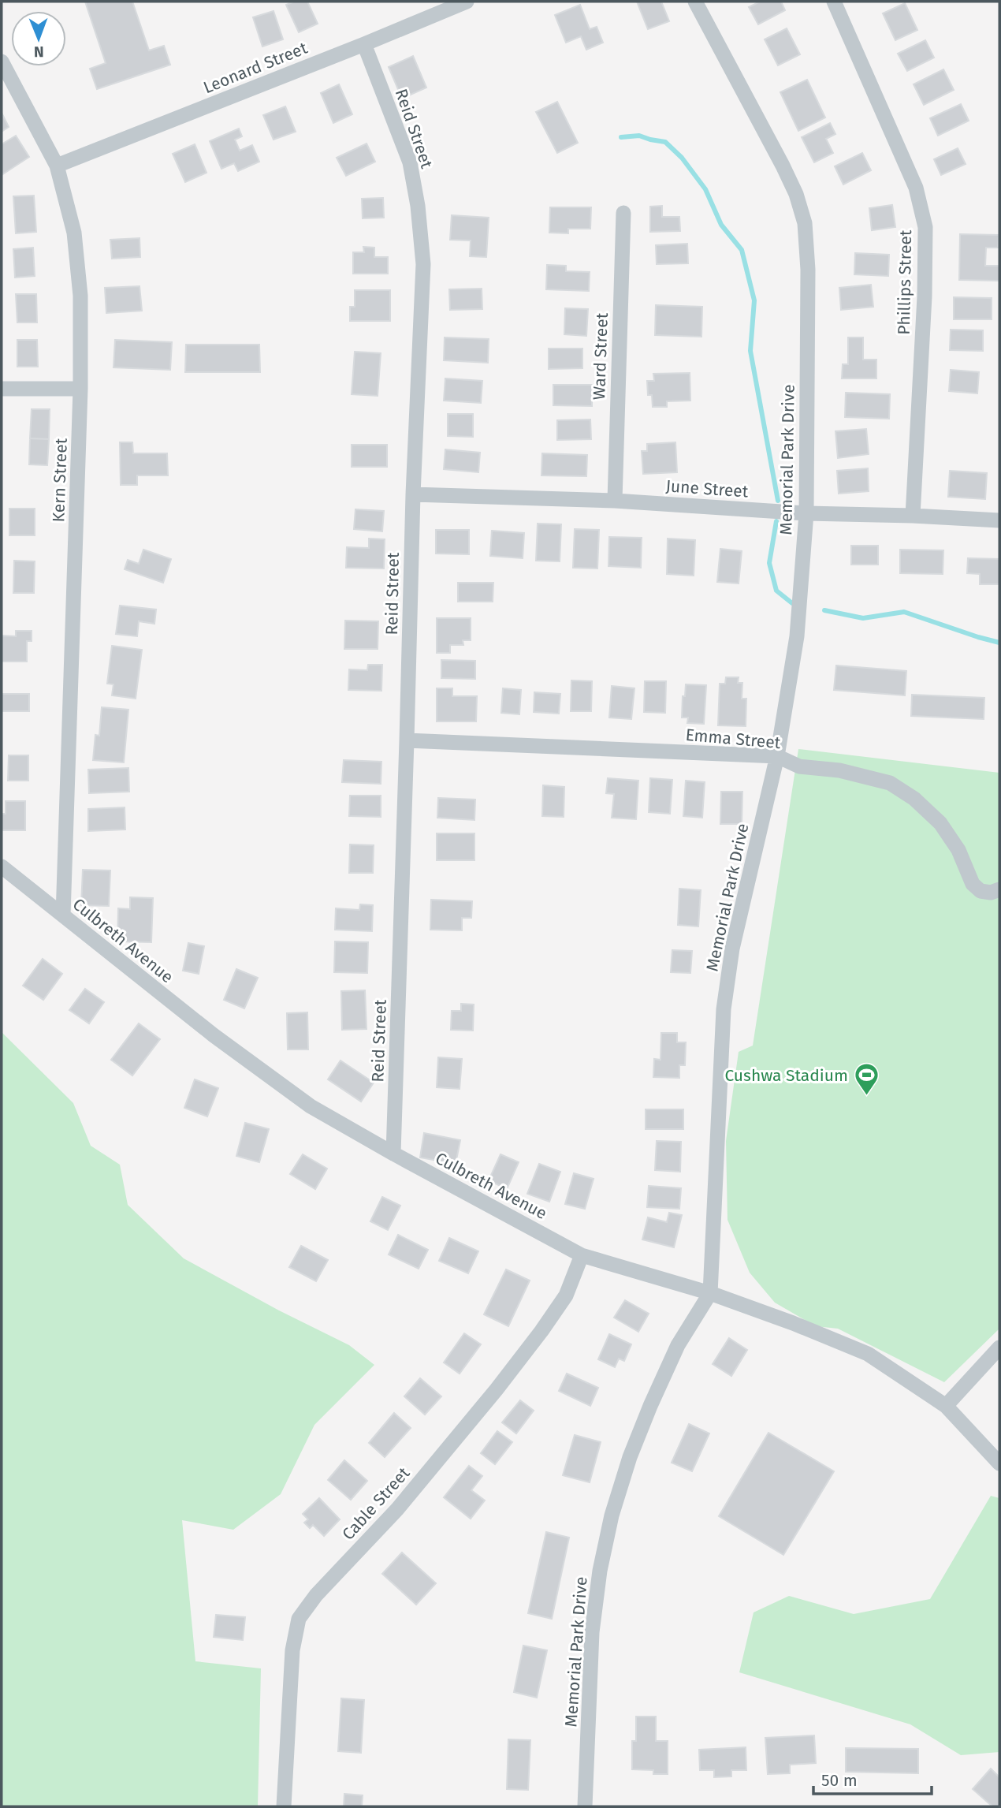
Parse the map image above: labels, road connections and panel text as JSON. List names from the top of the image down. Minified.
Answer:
{"streets":{"street":["Leonard Street","Reid Street","Phillips Street","Ward Street","Memorial Park Drive","Kern Street","June Street","Emma Street","Culbreth Avenue","Cable Street"]},"crossings":[["Leonard Street","Reid Street"],["Leonard Street","Kern Street"],["Reid Street","June Street"],["Reid Street","Emma Street"],["Reid Street","Culbreth Avenue"],["Phillips Street","June Street"],["Ward Street","June Street"],["Memorial Park Drive","June Street"],["Memorial Park Drive","Emma Street"],["Memorial Park Drive","Culbreth Avenue"],["Kern Street","Culbreth Avenue"],["Culbreth Avenue","Cable Street"]],"places":{"sports":["Cushwa Stadium"]},"scale_bar":"50 m","north":"bottom"}
